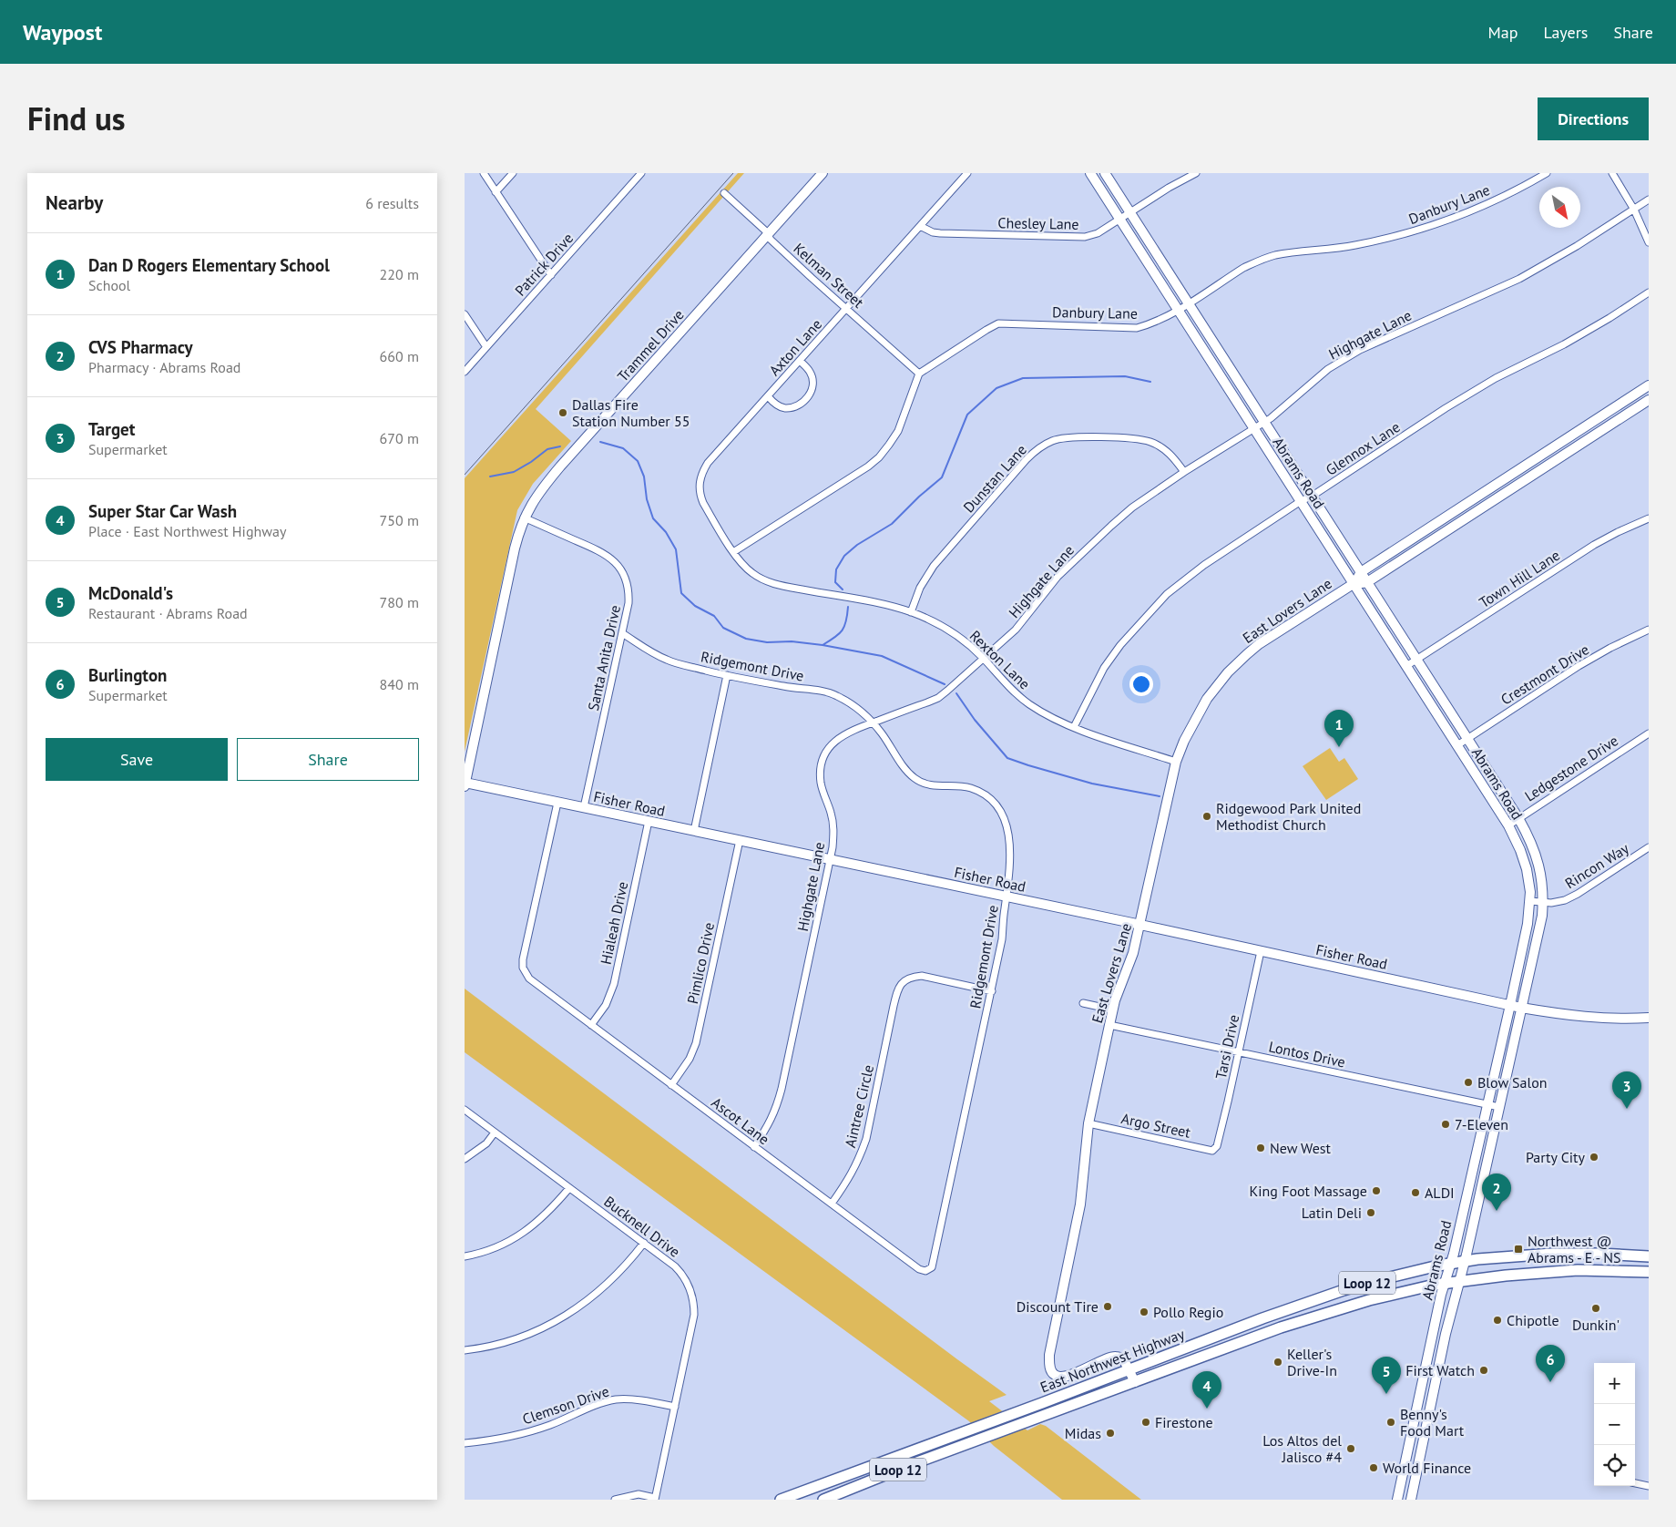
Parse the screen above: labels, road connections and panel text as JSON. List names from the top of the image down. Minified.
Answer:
{"streets":{"main road":["Trammel Drive","Abrams Road","East Lovers Lane","Fisher Road","Loop 12","East Northwest Highway"],"street":["Danbury Lane","Chesley Lane","Patrick Drive","Kelman Street","Highgate Lane","Axton Lane","Glennox Lane","Dunstan Lane","Town Hill Lane","Santa Anita Drive","Rexton Lane","Ridgemont Drive","Crestmont Drive","Ledgestone Drive","Rincon Way","Hialeah Drive","Pimlico Drive","Tarsi Drive","Lontos Drive","Aintree Circle","Ascot Lane","Argo Street","Bucknell Drive","Clemson Drive"]},"crossings":[["Danbury Lane","Kelman Street"],["Danbury Lane","Abrams Road"],["Chesley Lane","Axton Lane"],["Chesley Lane","Abrams Road"],["Kelman Street","Trammel Drive"],["Kelman Street","Axton Lane"],["Highgate Lane","Abrams Road"],["Highgate Lane","Dunstan Lane"],["Highgate Lane","Rexton Lane"],["Highgate Lane","Ridgemont Drive"],["Highgate Lane","Fisher Road"],["Highgate Lane","Ascot Lane"],["Trammel Drive","Santa Anita Drive"],["Trammel Drive","Fisher Road"],["Axton Lane","Rexton Lane"],["Glennox Lane","Abrams Road"],["Glennox Lane","Rexton Lane"],["Abrams Road","Town Hill Lane"],["Abrams Road","East Lovers Lane"],["Abrams Road","Crestmont Drive"],["Abrams Road","Ledgestone Drive"],["Abrams Road","Fisher Road"],["Abrams Road","Rincon Way"],["Abrams Road","Lontos Drive"],["Abrams Road","East Northwest Highway"],["Dunstan Lane","Rexton Lane"],["East Lovers Lane","Rexton Lane"],["East Lovers Lane","Fisher Road"],["East Lovers Lane","Lontos Drive"],["East Lovers Lane","Argo Street"],["East Lovers Lane","East Northwest Highway"],["Santa Anita Drive","Ridgemont Drive"],["Santa Anita Drive","Fisher Road"],["Ridgemont Drive","Fisher Road"],["Ridgemont Drive","Aintree Circle"],["Ridgemont Drive","Ascot Lane"],["Fisher Road","Hialeah Drive"],["Fisher Road","Pimlico Drive"],["Fisher Road","Tarsi Drive"],["Fisher Road","Ascot Lane"],["Hialeah Drive","Ascot Lane"],["Pimlico Drive","Ascot Lane"],["Tarsi Drive","Lontos Drive"],["Tarsi Drive","Argo Street"],["Aintree Circle","Ascot Lane"],["Bucknell Drive","Clemson Drive"]],"places":{"other":["Dallas Fire Station Number 55","Ridgewood Park United Methodist Church","Blow Salon","7-Eleven","New West","Party City","King Foot Massage","ALDI","Latin Deli","Discount Tire","Dunkin'","Pollo Regio","Chipotle","Keller's Drive-In","First Watch","Firestone","Benny's Food Mart","Midas","Los Altos del Jalisco #4","World Finance"],"transit":["Northwest @ Abrams - E - NS"]},"north":"bottom right","page":{"header":"Waypost","nav":["Map","Layers","Share"],"title":"Find us","buttons":["Directions",["Save","Share"]],"heading":["Nearby","6 results"],"list":[{"mark":"1","name":"Dan D Rogers Elementary School","note":"School","value":"220 m"},{"mark":"2","name":"CVS Pharmacy","note":"Pharmacy · Abrams Road","value":"660 m"},{"mark":"3","name":"Target","note":"Supermarket","value":"670 m"},{"mark":"4","name":"Super Star Car Wash","note":"Place · East Northwest Highway","value":"750 m"},{"mark":"5","name":"McDonald's","note":"Restaurant · Abrams Road","value":"780 m"},{"mark":"6","name":"Burlington","note":"Supermarket","value":"840 m"}],"pins":["1","3","2","6","5","4"],"map_buttons":["+","−"]}}
